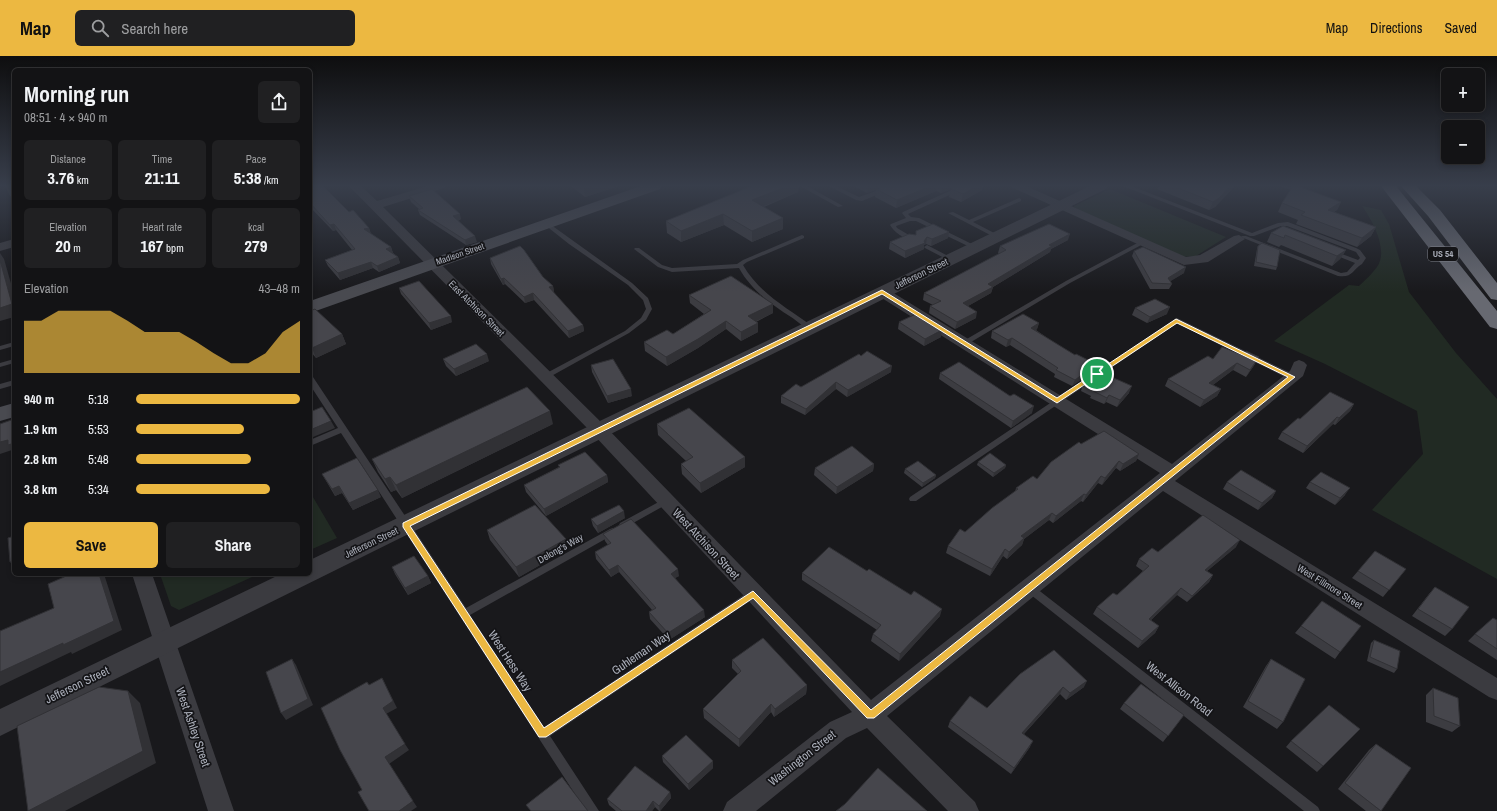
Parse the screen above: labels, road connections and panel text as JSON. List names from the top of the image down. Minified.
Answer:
{"streets":{"highway":["US 54"],"main road":["Madison Street"],"street":["Jefferson Street","East Atchison Street","West Atchison Street","West Fillmore Street","West Ashley Street","Washington Street"],"lane":["Delong's Way","Guhleman Way","West Hess Way","West Allison Road"]},"crossings":[["Madison Street","East Atchison Street"],["Jefferson Street","East Atchison Street"],["Jefferson Street","West Atchison Street"],["Jefferson Street","West Fillmore Street"],["Jefferson Street","West Hess Way"],["Jefferson Street","West Ashley Street"],["East Atchison Street","West Atchison Street"],["West Atchison Street","Delong's Way"],["West Atchison Street","Guhleman Way"],["West Atchison Street","Washington Street"],["Delong's Way","West Hess Way"],["West Fillmore Street","Washington Street"],["Guhleman Way","West Hess Way"],["West Allison Road","Washington Street"]],"page":{"header":"Map","search":"Search here","nav":["Map","Directions","Saved"],"map_buttons":["+","−"],"heading":["Morning run","08:51 · 4 × 940 m"],"stats":[["Distance","3.76 km"],["Time","21:11"],["Pace","5:38 /km"],["Elevation","20 m"],["Heart rate","167 bpm"],["kcal","279"]],"chart":["Elevation","43–48 m"],"list":[{"name":"940 m","note":"5:18"},{"name":"1.9 km","note":"5:53"},{"name":"2.8 km","note":"5:48"},{"name":"3.8 km","note":"5:34"}],"buttons":["Save","Share"]}}
